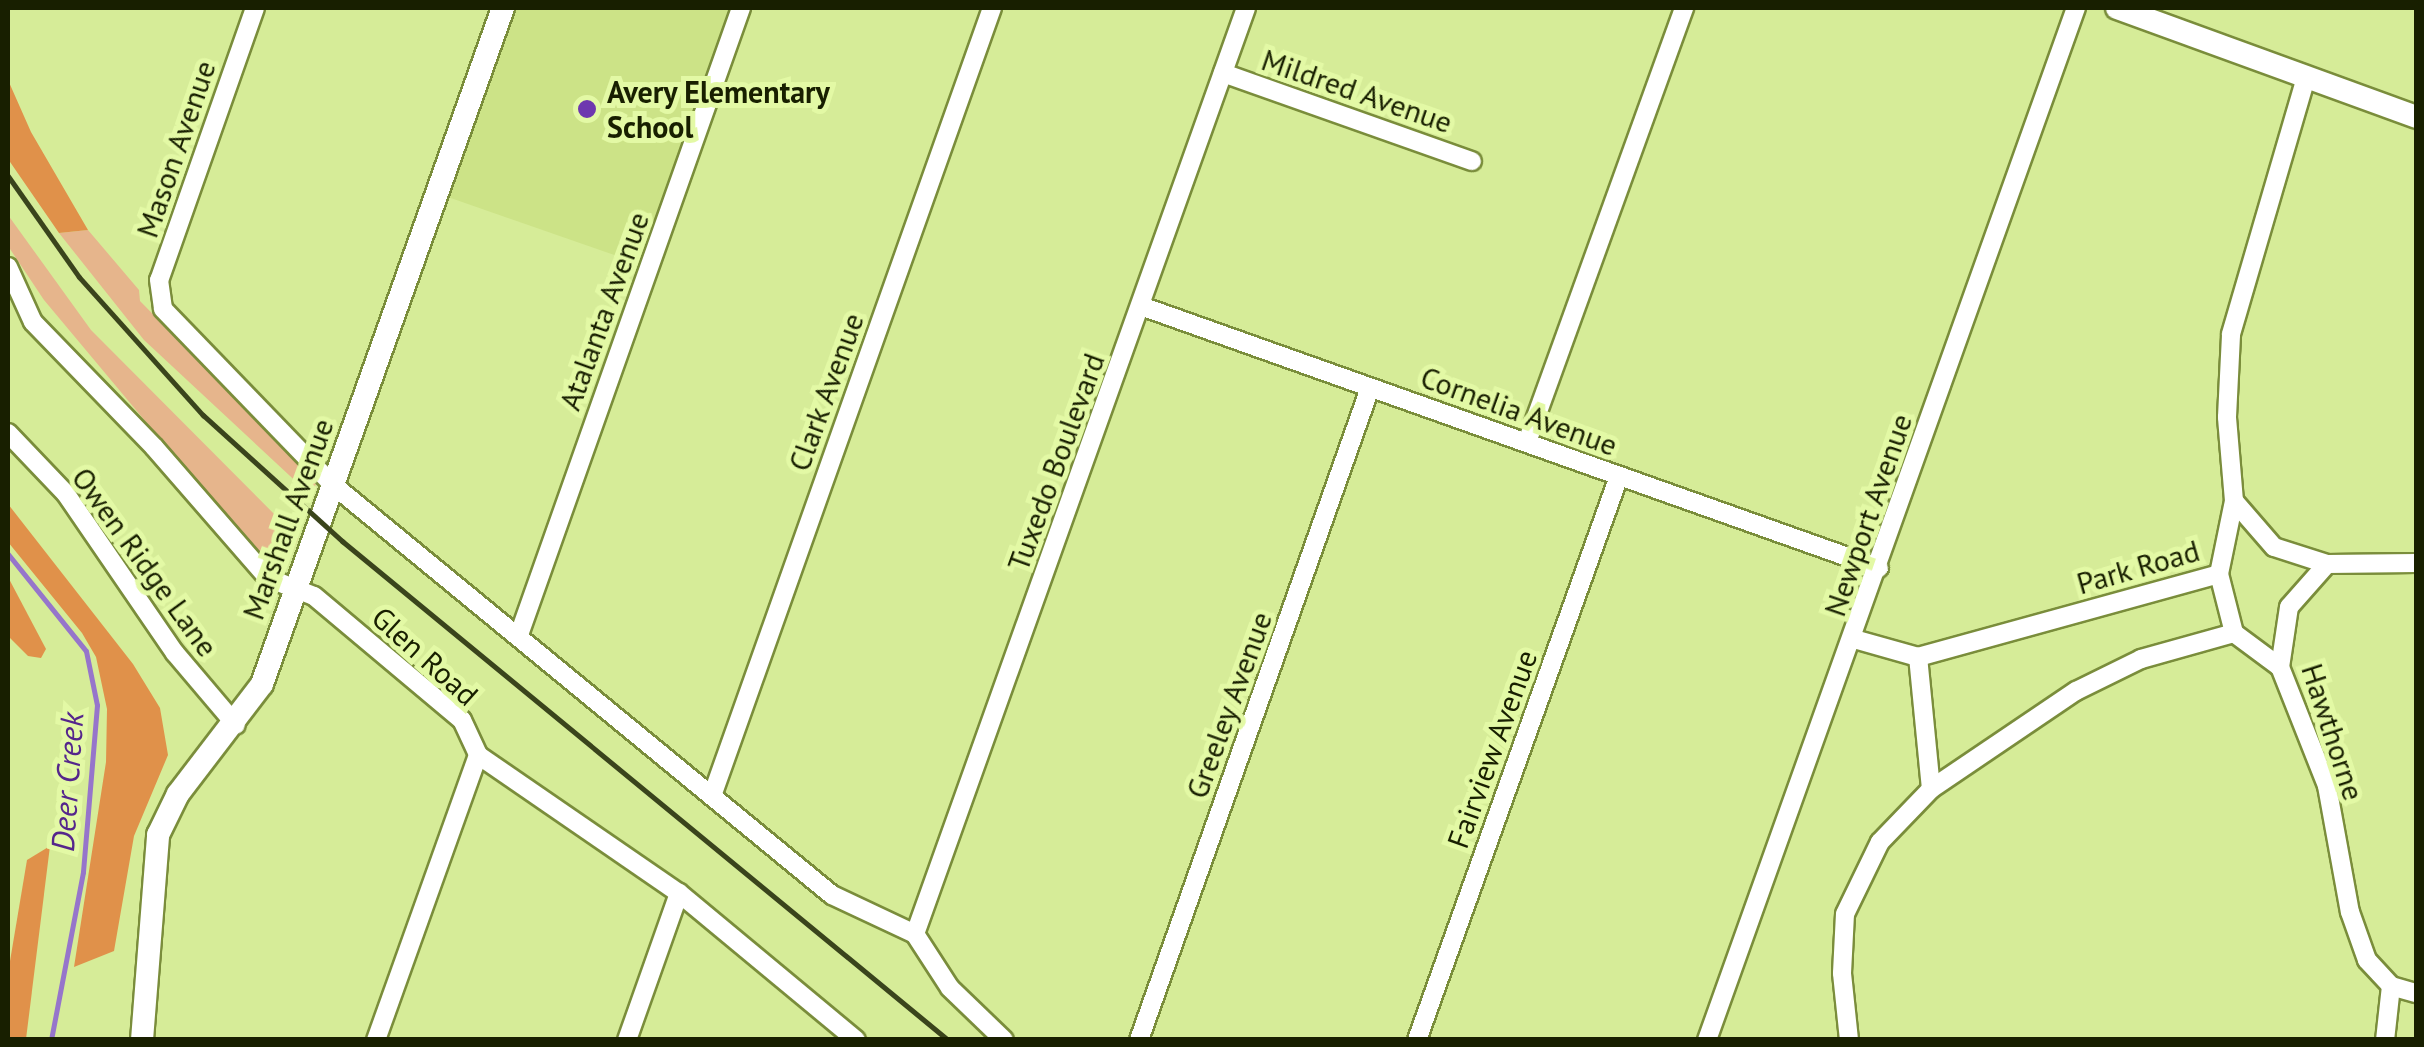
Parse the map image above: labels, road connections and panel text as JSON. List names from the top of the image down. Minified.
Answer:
{"streets":{"street":["Mildred Avenue","Mason Avenue","Atalanta Avenue","Clark Avenue","Cornelia Avenue","Tuxedo Boulevard","Newport Avenue","Marshall Avenue","Owen Ridge Lane","Park Road","Glen Road","Greeley Avenue","Hawthorne","Fairview Avenue"]},"crossings":[["Mildred Avenue","Tuxedo Boulevard"],["Mason Avenue","Marshall Avenue"],["Cornelia Avenue","Tuxedo Boulevard"],["Cornelia Avenue","Newport Avenue"],["Cornelia Avenue","Greeley Avenue"],["Cornelia Avenue","Fairview Avenue"],["Marshall Avenue","Owen Ridge Lane"],["Marshall Avenue","Glen Road"]],"water":["Deer Creek"],"places":["Avery Elementary School"]}
